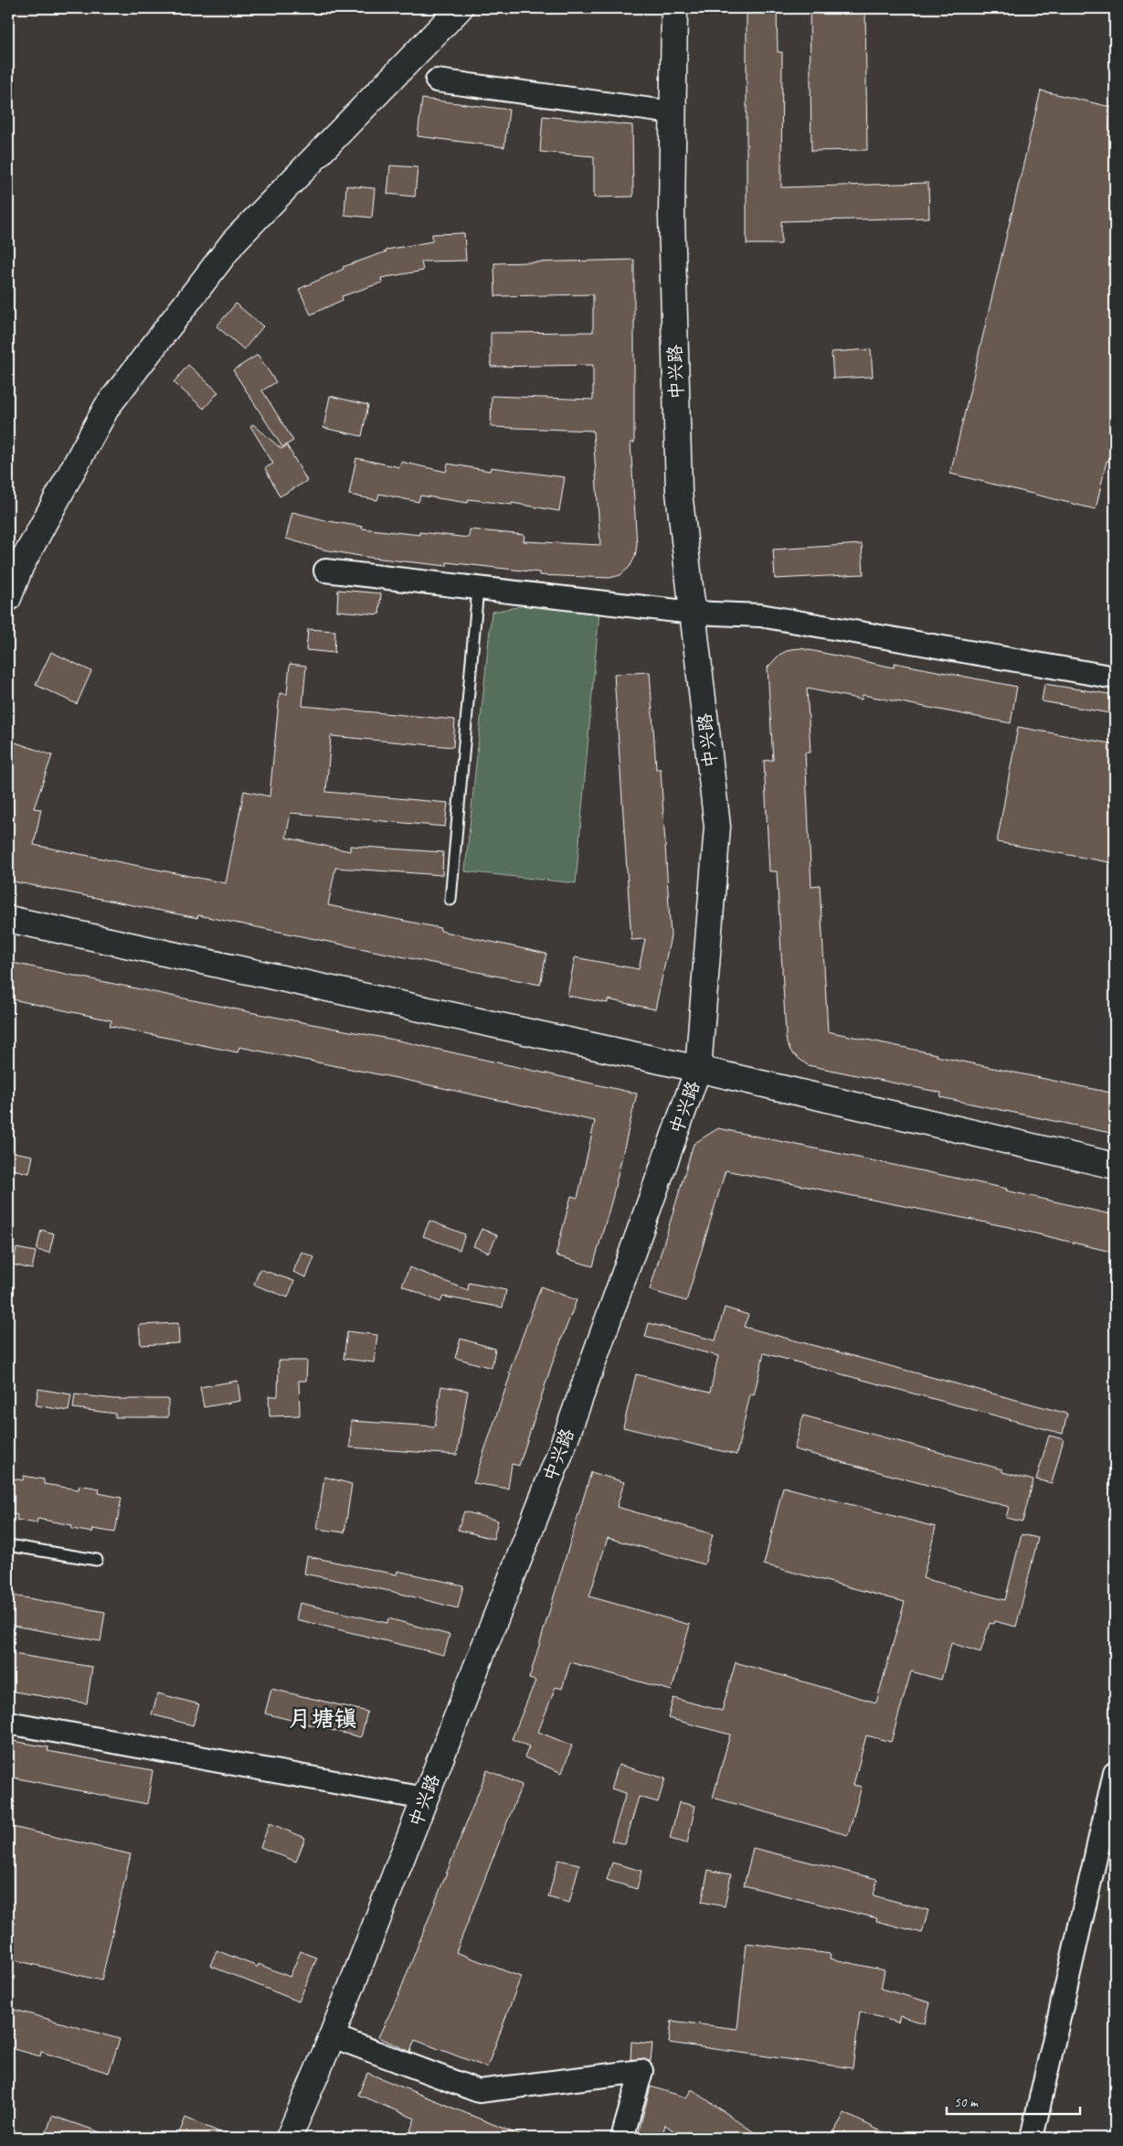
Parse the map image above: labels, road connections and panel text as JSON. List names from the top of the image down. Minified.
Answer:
{"streets":{"main road":["中兴路"]},"districts":["月塘镇"],"scale_bar":"50 m"}
